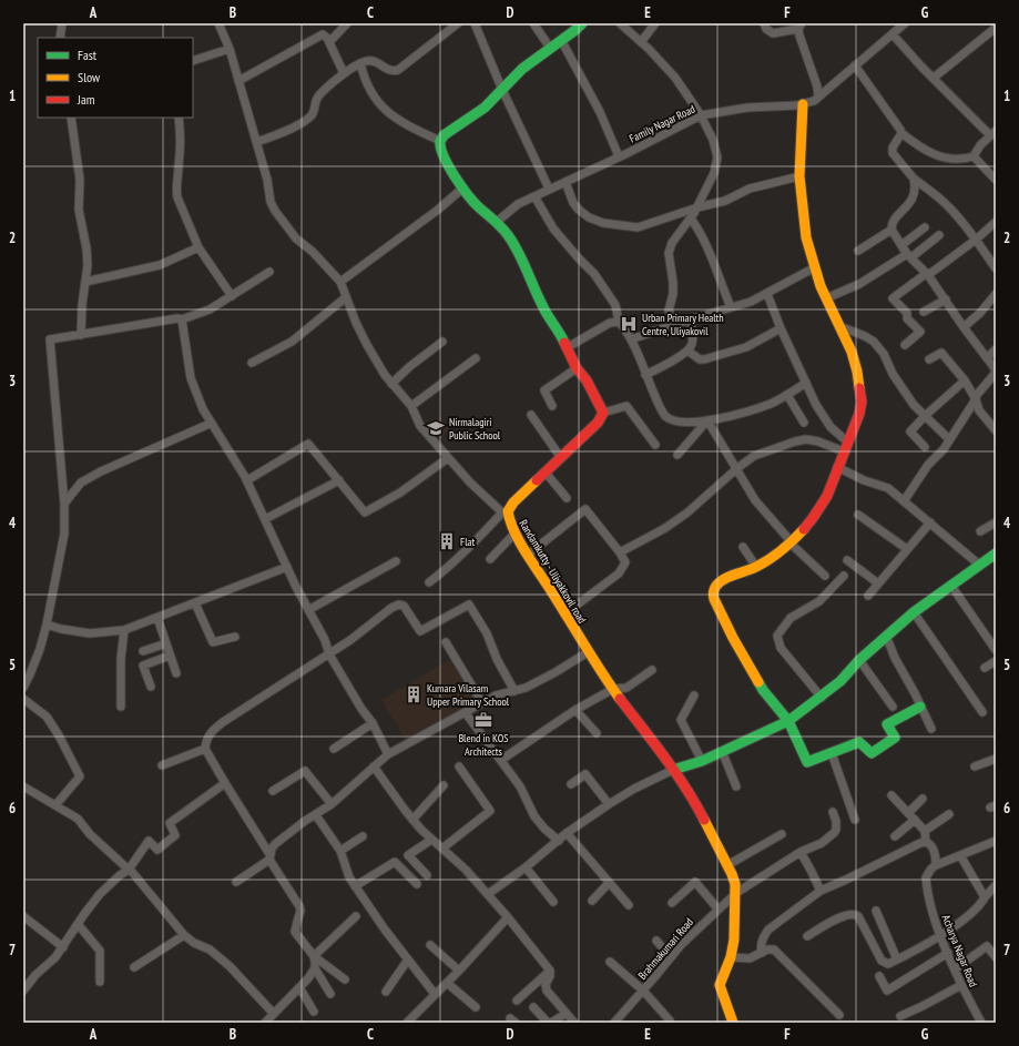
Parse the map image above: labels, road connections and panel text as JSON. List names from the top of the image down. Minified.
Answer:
{"streets":{"street":["Family Nagar Road","Randamkutty - Uliyakkovil road","Brahmakumari Road","Acharya Nagar Road"]},"crossings":[["Randamkutty - Uliyakkovil road","Brahmakumari Road"]],"places":{"hospital":["Urban Primary Health Centre, Uliyakovil"],"school or university":["Nirmalagiri Public School"],"building":["Flat","Kumara Vilasam Upper Primary School"],"office":["Blend in KOS Architects"]},"legend":["Fast","Slow","Jam"],"grid":{"columns":["A","B","C","D","E","F","G"],"rows":["1","2","3","4","5","6","7"]}}
